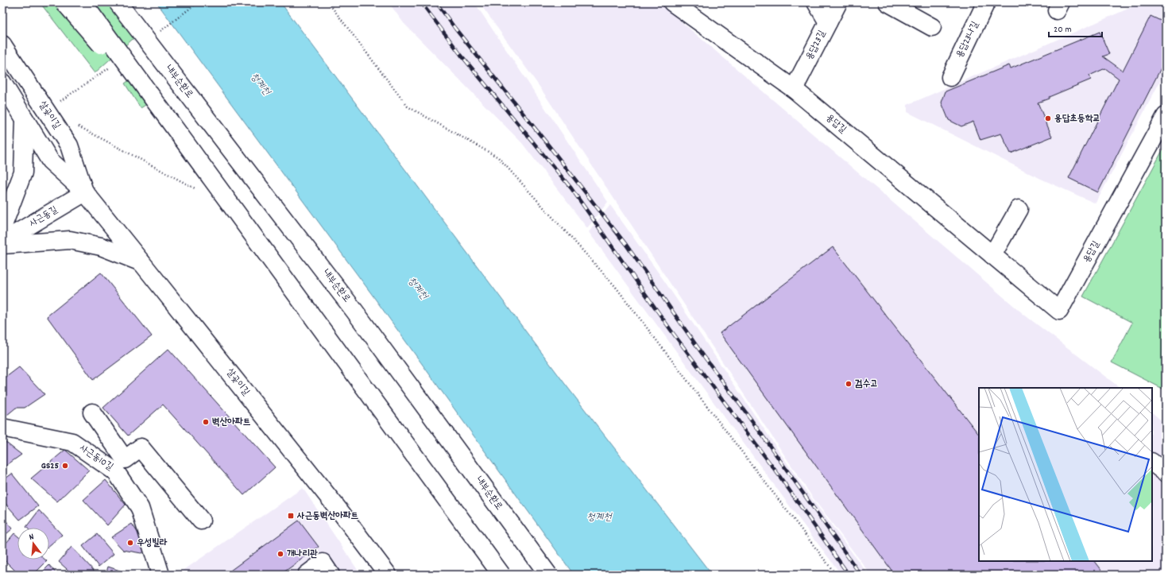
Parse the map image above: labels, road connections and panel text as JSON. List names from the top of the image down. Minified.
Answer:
{"streets":{"main road":["용답23나길","용답23길","내부순환로","살곶이길","용답길","사근동길","사근동10길"]},"crossings":[["용답23길","용답길"],["살곶이길","사근동길"]],"water":["청계천"],"places":{"other":["용답초등학교","검수고","벽산아파트","GS25","우성빌라","개나리관"],"transit":["사근동벽산아파트"]},"scale_bar":"20 m","north":"top"}
